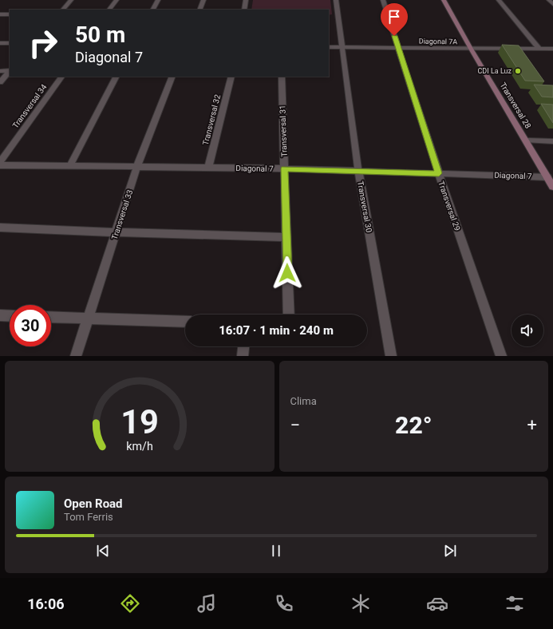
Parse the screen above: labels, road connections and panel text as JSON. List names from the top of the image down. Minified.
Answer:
{"streets":{"main road":["Transversal 28"],"street":["Diagonal 7A","Transversal 34","Transversal 32","Transversal 31","Diagonal 7","Transversal 29","Transversal 30","Transversal 33"]},"crossings":[["Diagonal 7A","Transversal 28"],["Diagonal 7A","Transversal 29"],["Diagonal 7A","Transversal 30"],["Transversal 28","Diagonal 7"],["Transversal 32","Diagonal 7"],["Transversal 31","Diagonal 7"],["Diagonal 7","Transversal 29"],["Diagonal 7","Transversal 30"],["Diagonal 7","Transversal 33"]],"places":["CDI La Luz"],"page":{"turn":["50 m","Diagonal 7"],"limit":"30","trip":"16:07 · 1 min · 240 m","tile":"Clima","heat":["−","22°","+"],"song":["Open Road","Tom Ferris"],"tabs":"16:06","gauge":["19","km/h"]}}
